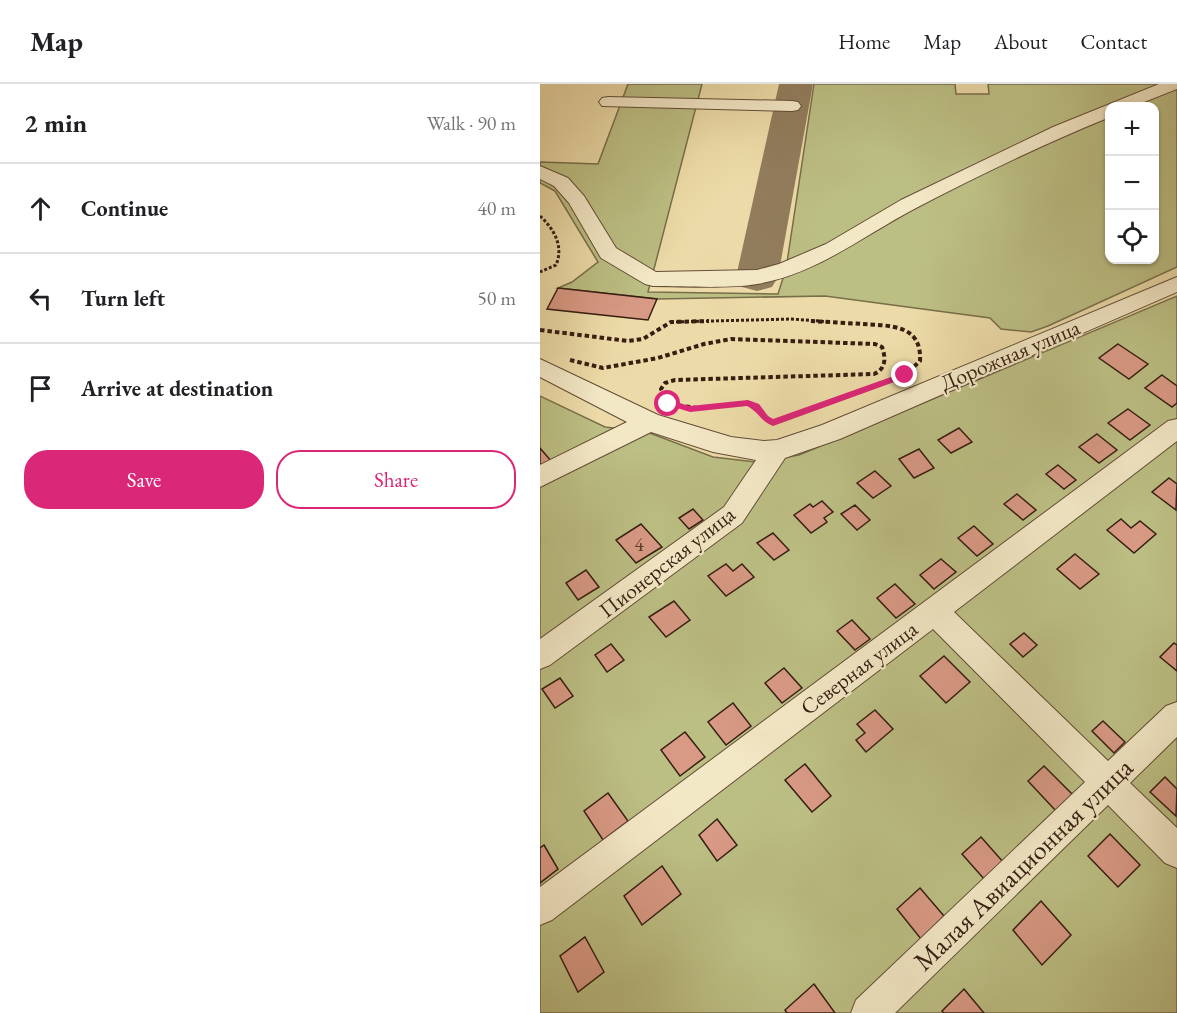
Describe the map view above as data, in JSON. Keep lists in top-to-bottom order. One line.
{"streets":{"street":["Дорожная улица","Пионерская улица","Северная улица","Малая Авиационная улица"]},"crossings":[["Дорожная улица","Пионерская улица"]],"house_numbers":["4"],"page":{"header":"Map","nav":["Home","Map","About","Contact"],"heading":["2 min","Walk · 90 m"],"map_buttons":["+","−"],"list":[["Continue","40 m"],["Turn left","50 m"],"Arrive at destination"],"buttons":["Save","Share"]}}
